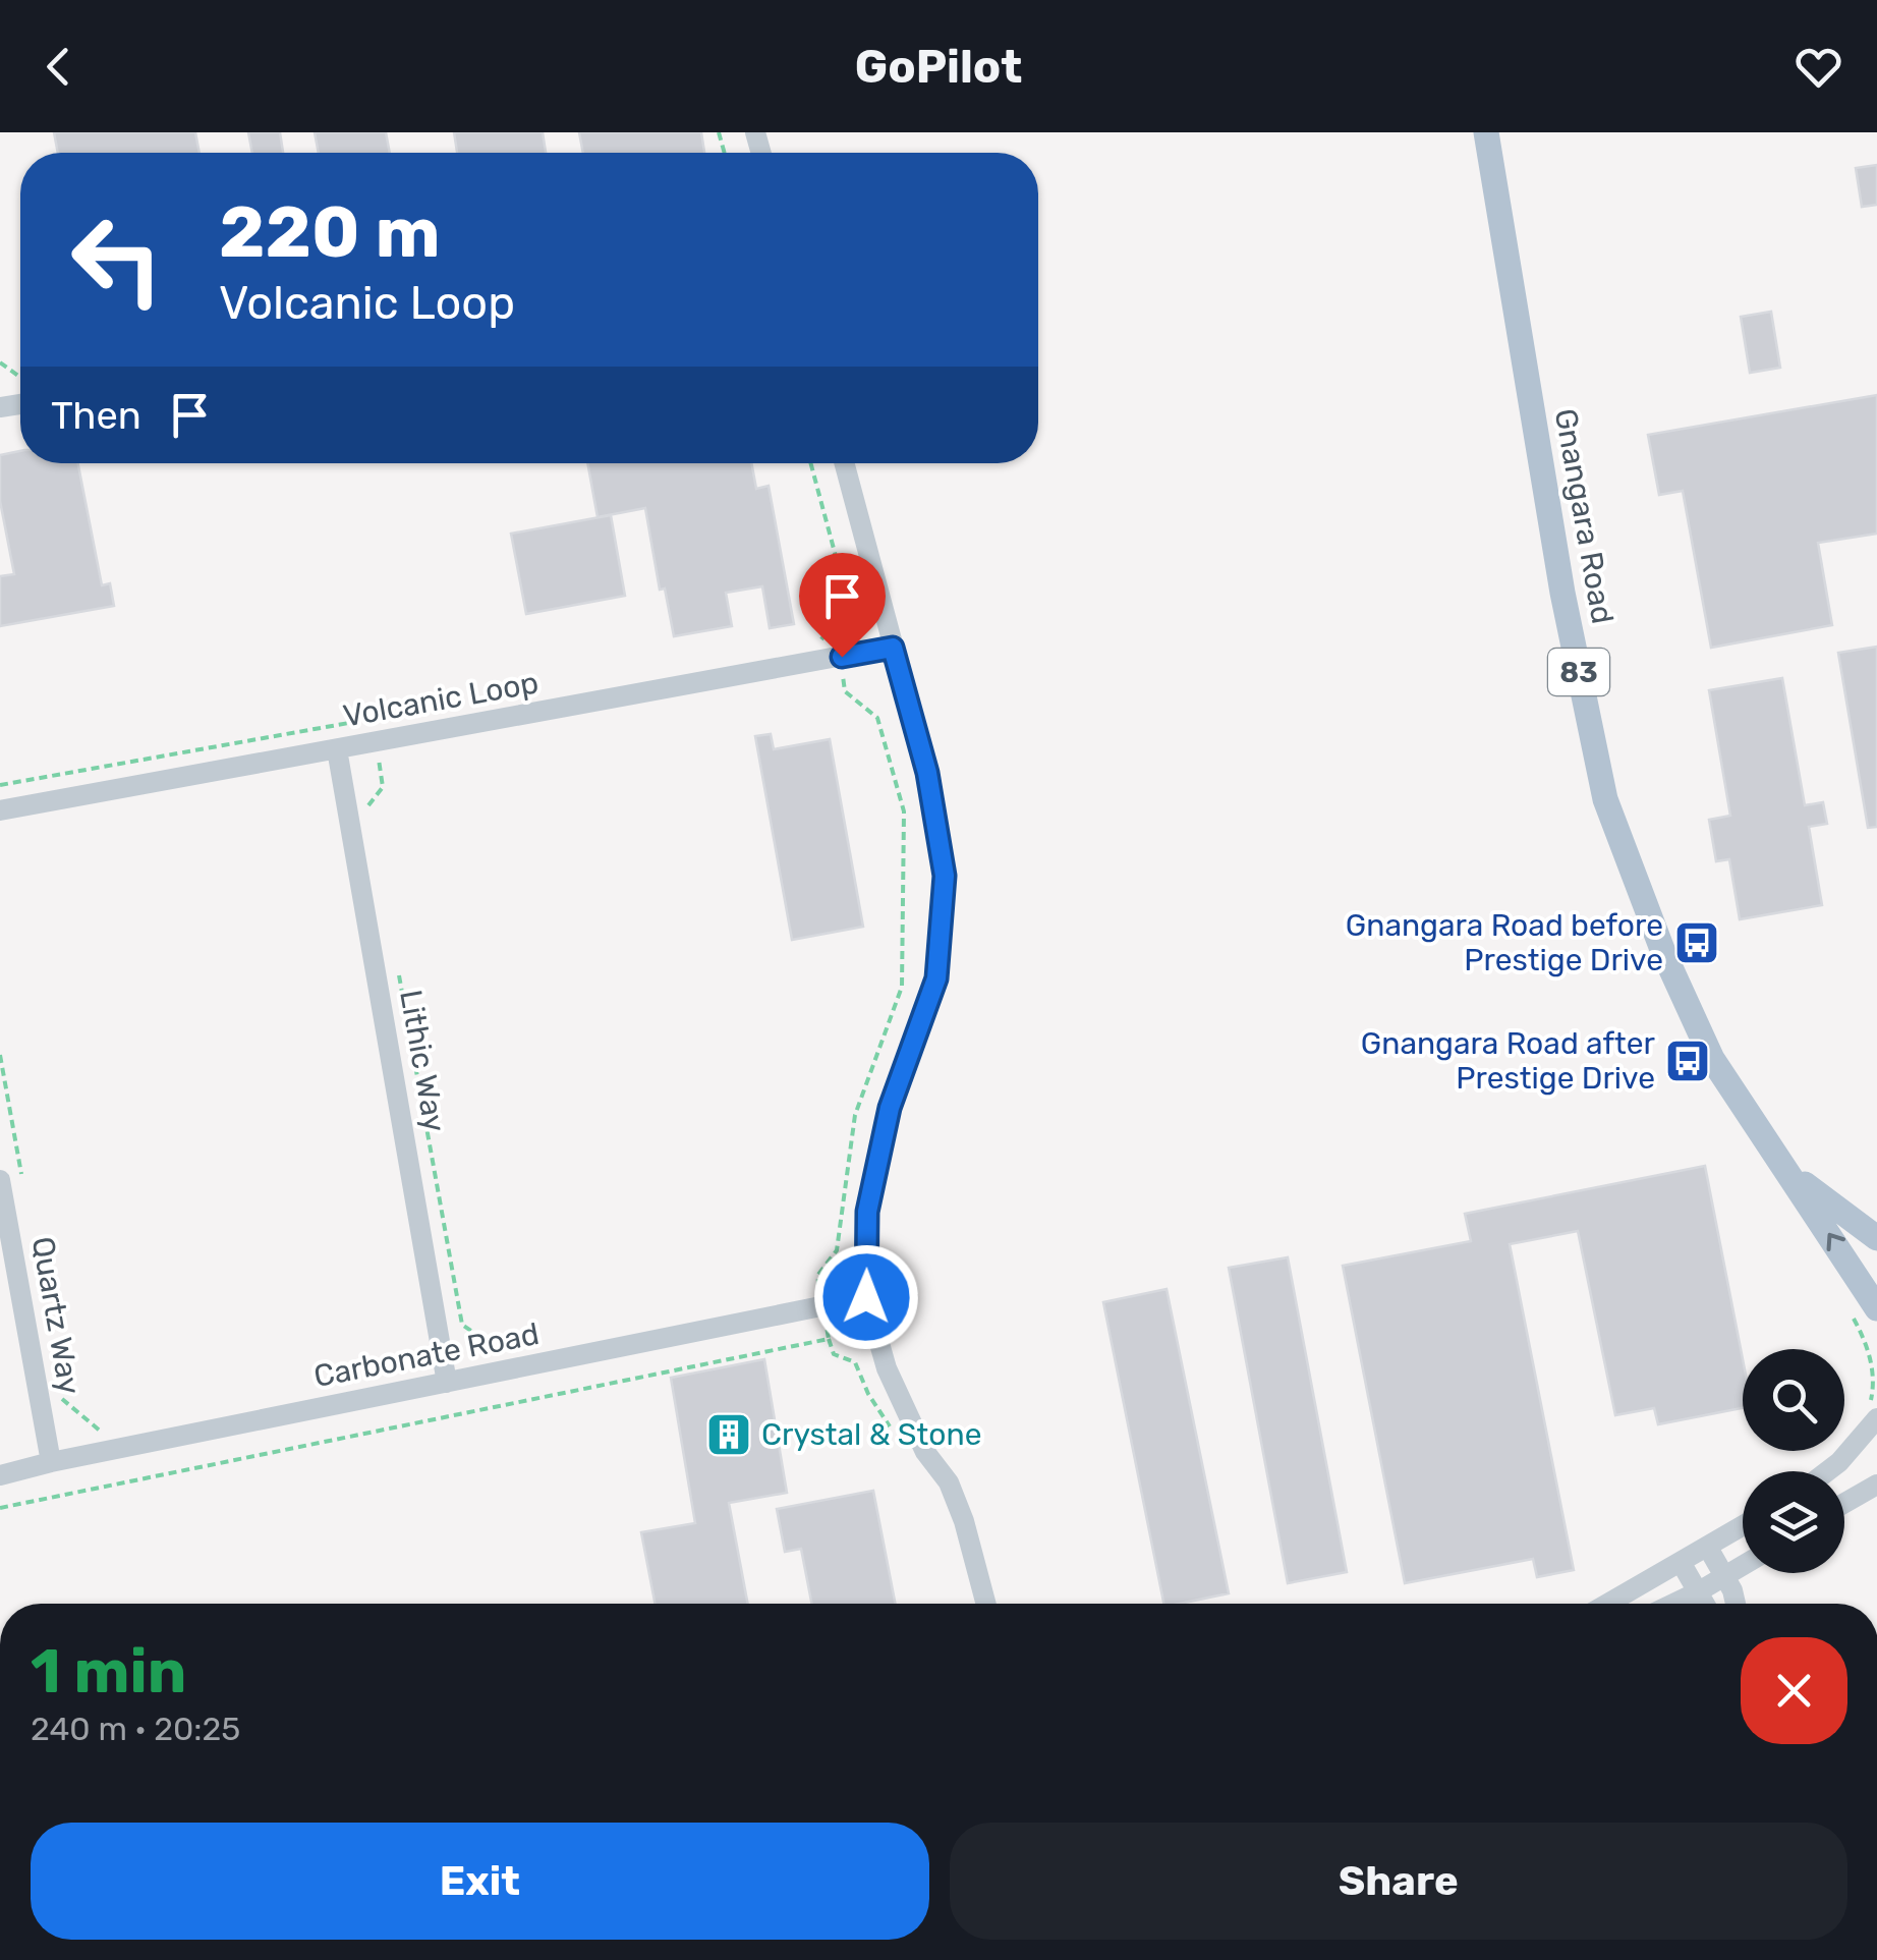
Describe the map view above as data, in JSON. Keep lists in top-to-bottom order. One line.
{"streets":{"main road":["Gnangara Road","83"],"street":["Volcanic Loop","Lithic Way","Quartz Way","Carbonate Road"]},"crossings":[["Volcanic Loop","Lithic Way"],["Lithic Way","Carbonate Road"],["Quartz Way","Carbonate Road"]],"places":{"bus stop":["Gnangara Road before Prestige Drive","Gnangara Road after Prestige Drive"],"building":["Crystal & Stone"]},"page":{"header":"GoPilot","turn":["220 m","Volcanic Loop"],"then":"Then","heading":["1 min","240 m · 20:25"],"buttons":["Exit","Share"]}}
